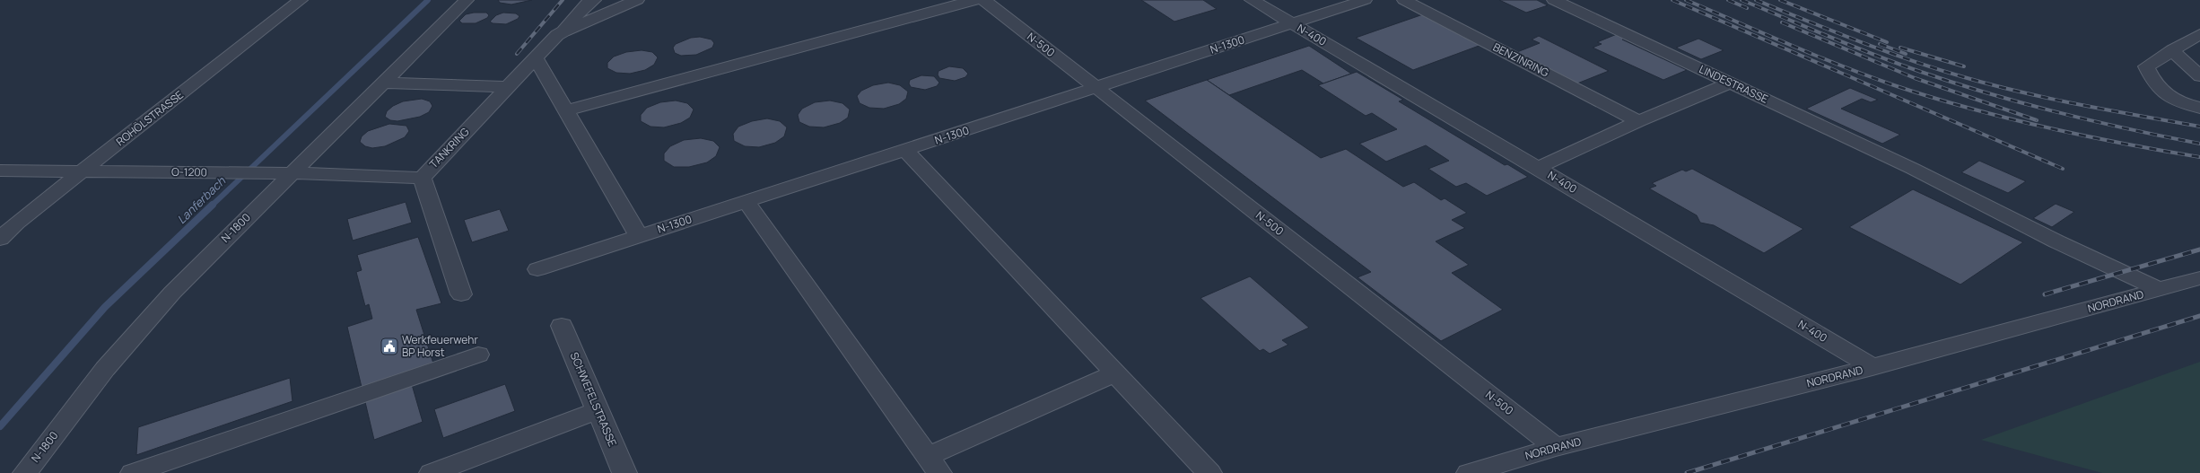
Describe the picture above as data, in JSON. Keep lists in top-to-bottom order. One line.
{"streets":{"lane":["N-400","N-500","N-1300","BENZINRING","LINDESTRASSE","ROHÖLSTRASSE","TANKRING","O-1200","N-1800","NORDRAND","SCHWEFELSTRASSE"]},"crossings":[["N-400","N-1300"],["N-400","NORDRAND"],["N-500","N-1300"],["N-500","NORDRAND"],["LINDESTRASSE","NORDRAND"],["ROHÖLSTRASSE","O-1200"],["TANKRING","O-1200"],["O-1200","N-1800"]],"water":["Lanferbach"],"places":{"public building":["Werkfeuerwehr BP Horst"]}}
